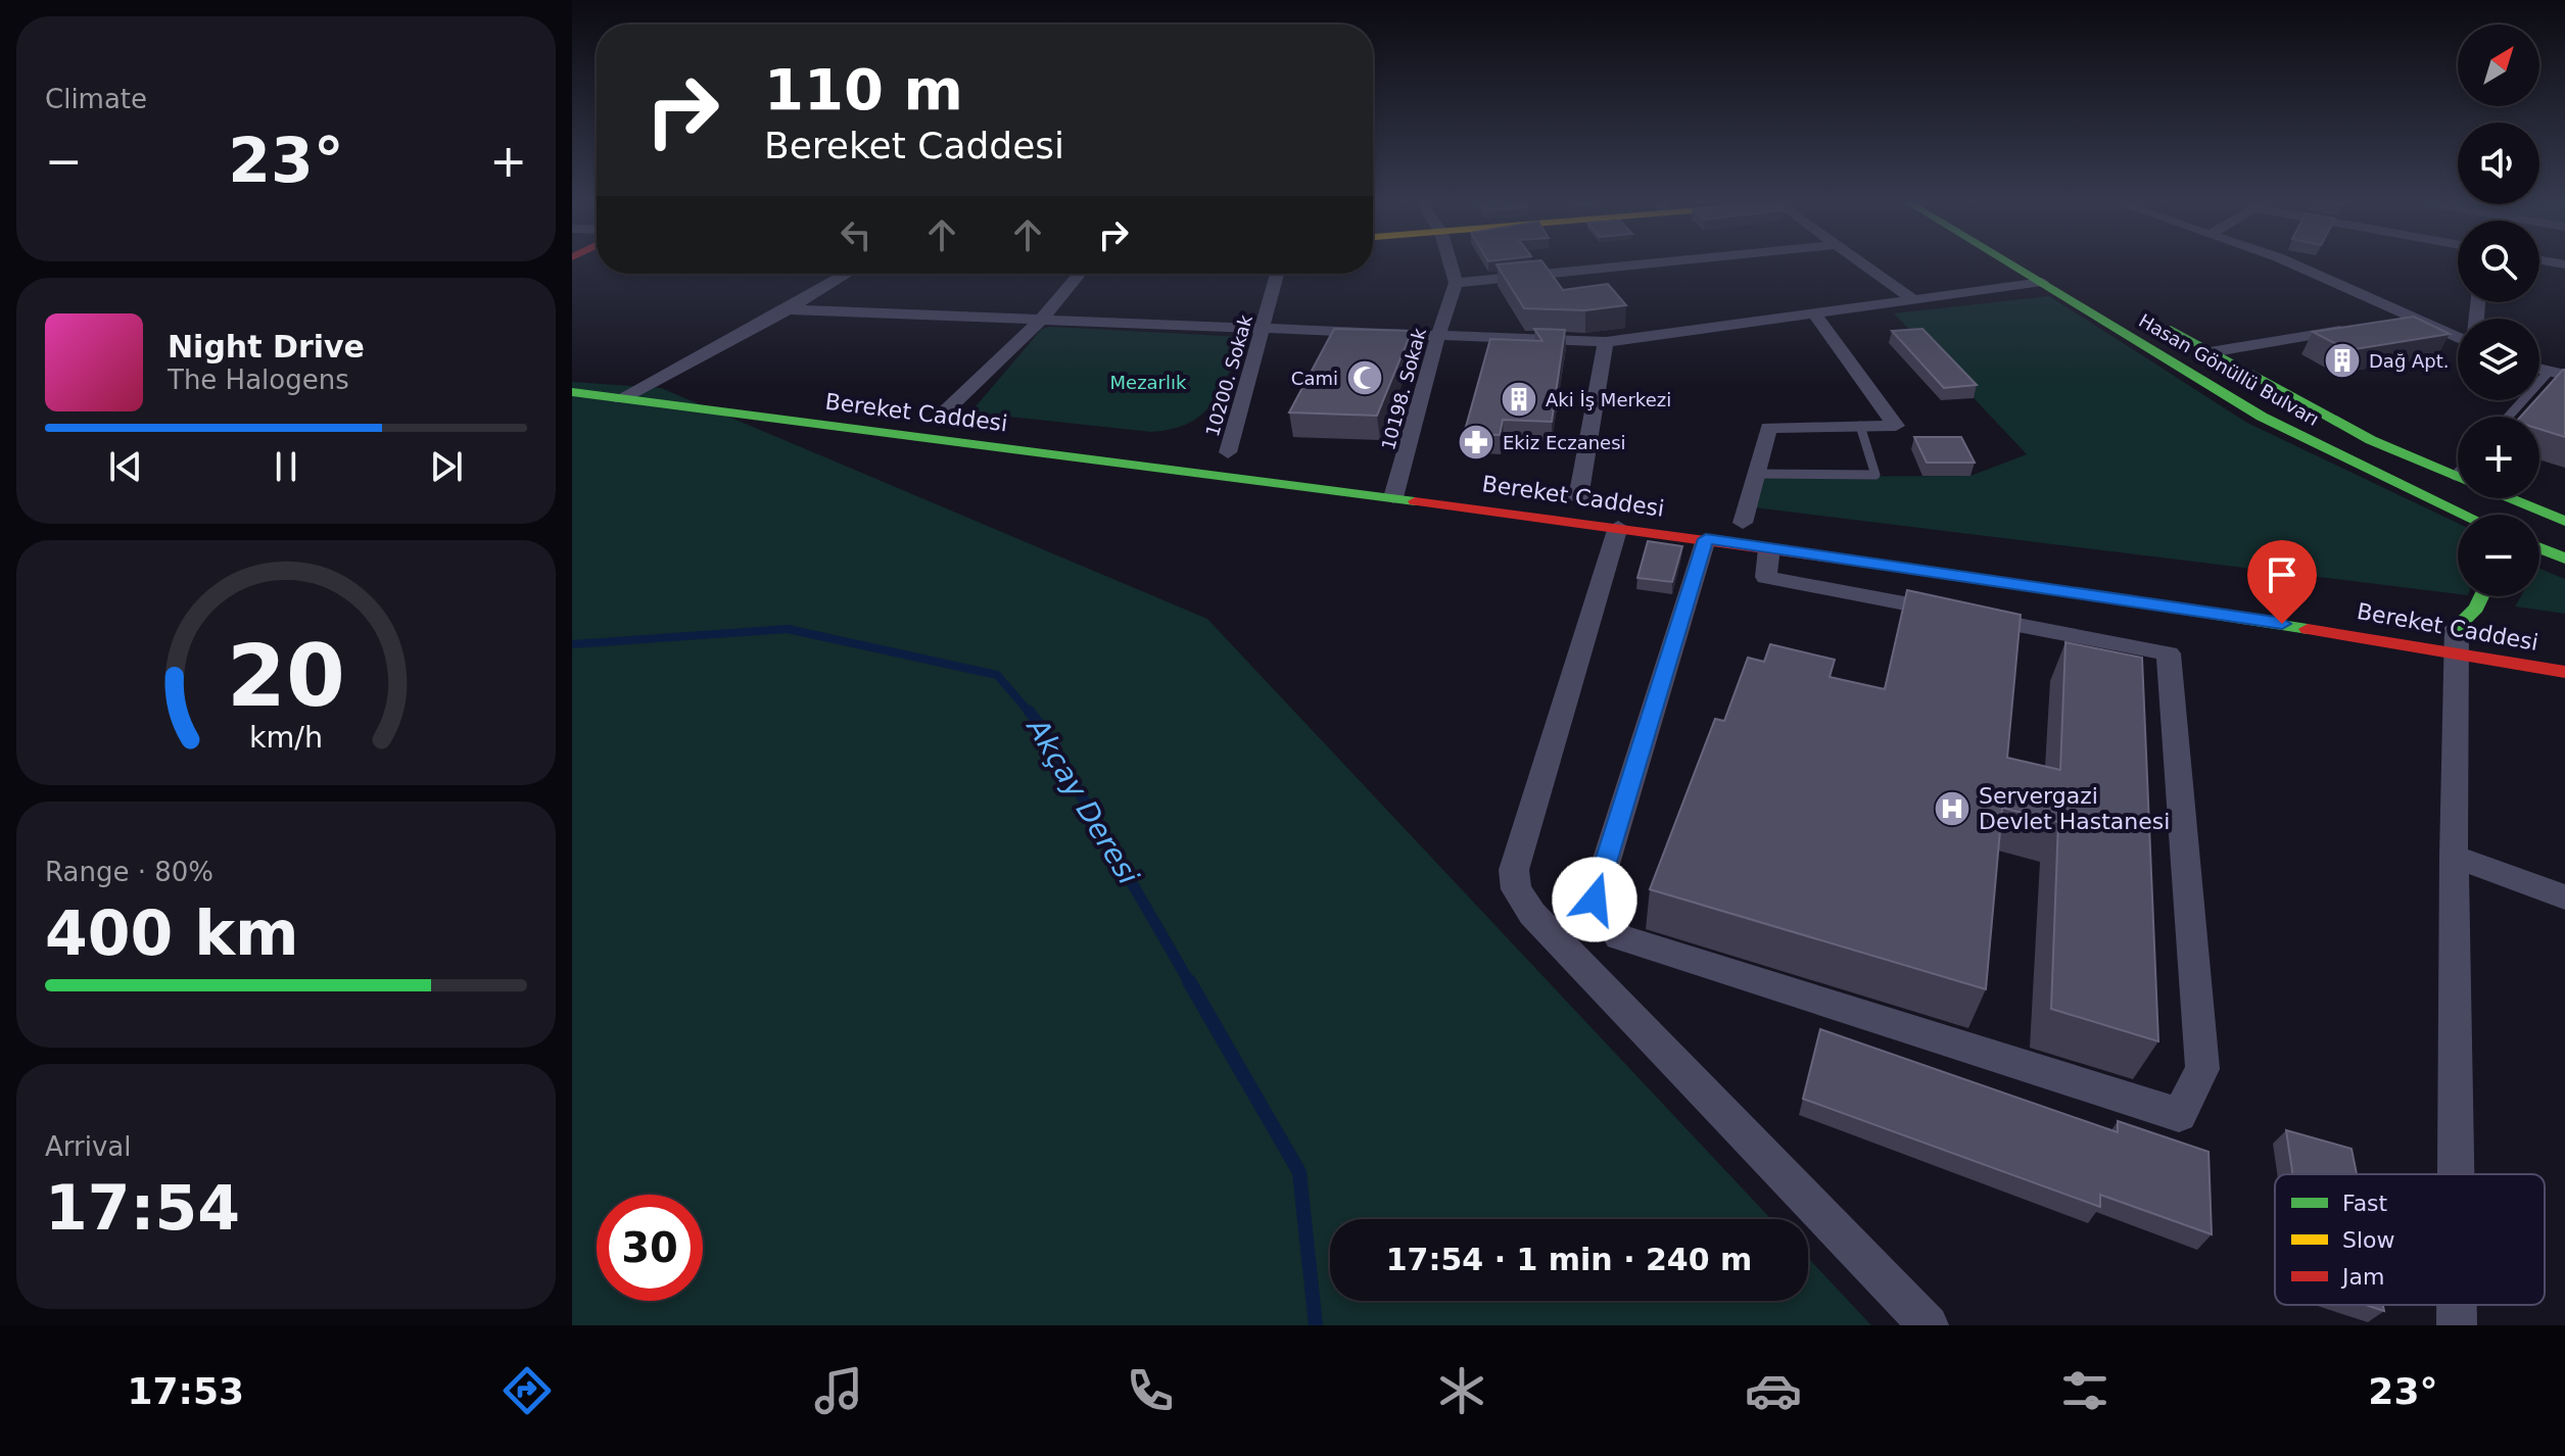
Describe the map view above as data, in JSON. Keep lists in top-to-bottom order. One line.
{"streets":{"street":["Hasan Gönüllü Bulvarı","10200. Sokak","10198. Sokak","Bereket Caddesi"]},"crossings":[["10198. Sokak","Bereket Caddesi"]],"water":["Akçay Deresi"],"parks":["Mezarlık"],"places":{"building":["Dağ Apt.","Aki İş Merkezi"],"mosque":["Cami"],"pharmacy":["Ekiz Eczanesi"],"hospital":["Servergazi Devlet Hastanesi"]},"legend":["Fast","Slow","Jam"],"north":"top right","page":{"tile":["Climate",["Range · 80%","400 km"],["Arrival","17:54"]],"map_buttons":["+","−"],"turn":["110 m","Bereket Caddesi"],"heat":["−","23°","+"],"song":["Night Drive","The Halogens"],"limit":"30","trip":"17:54 · 1 min · 240 m","tabs":["17:53","23°"],"gauge":["20","km/h"]}}
